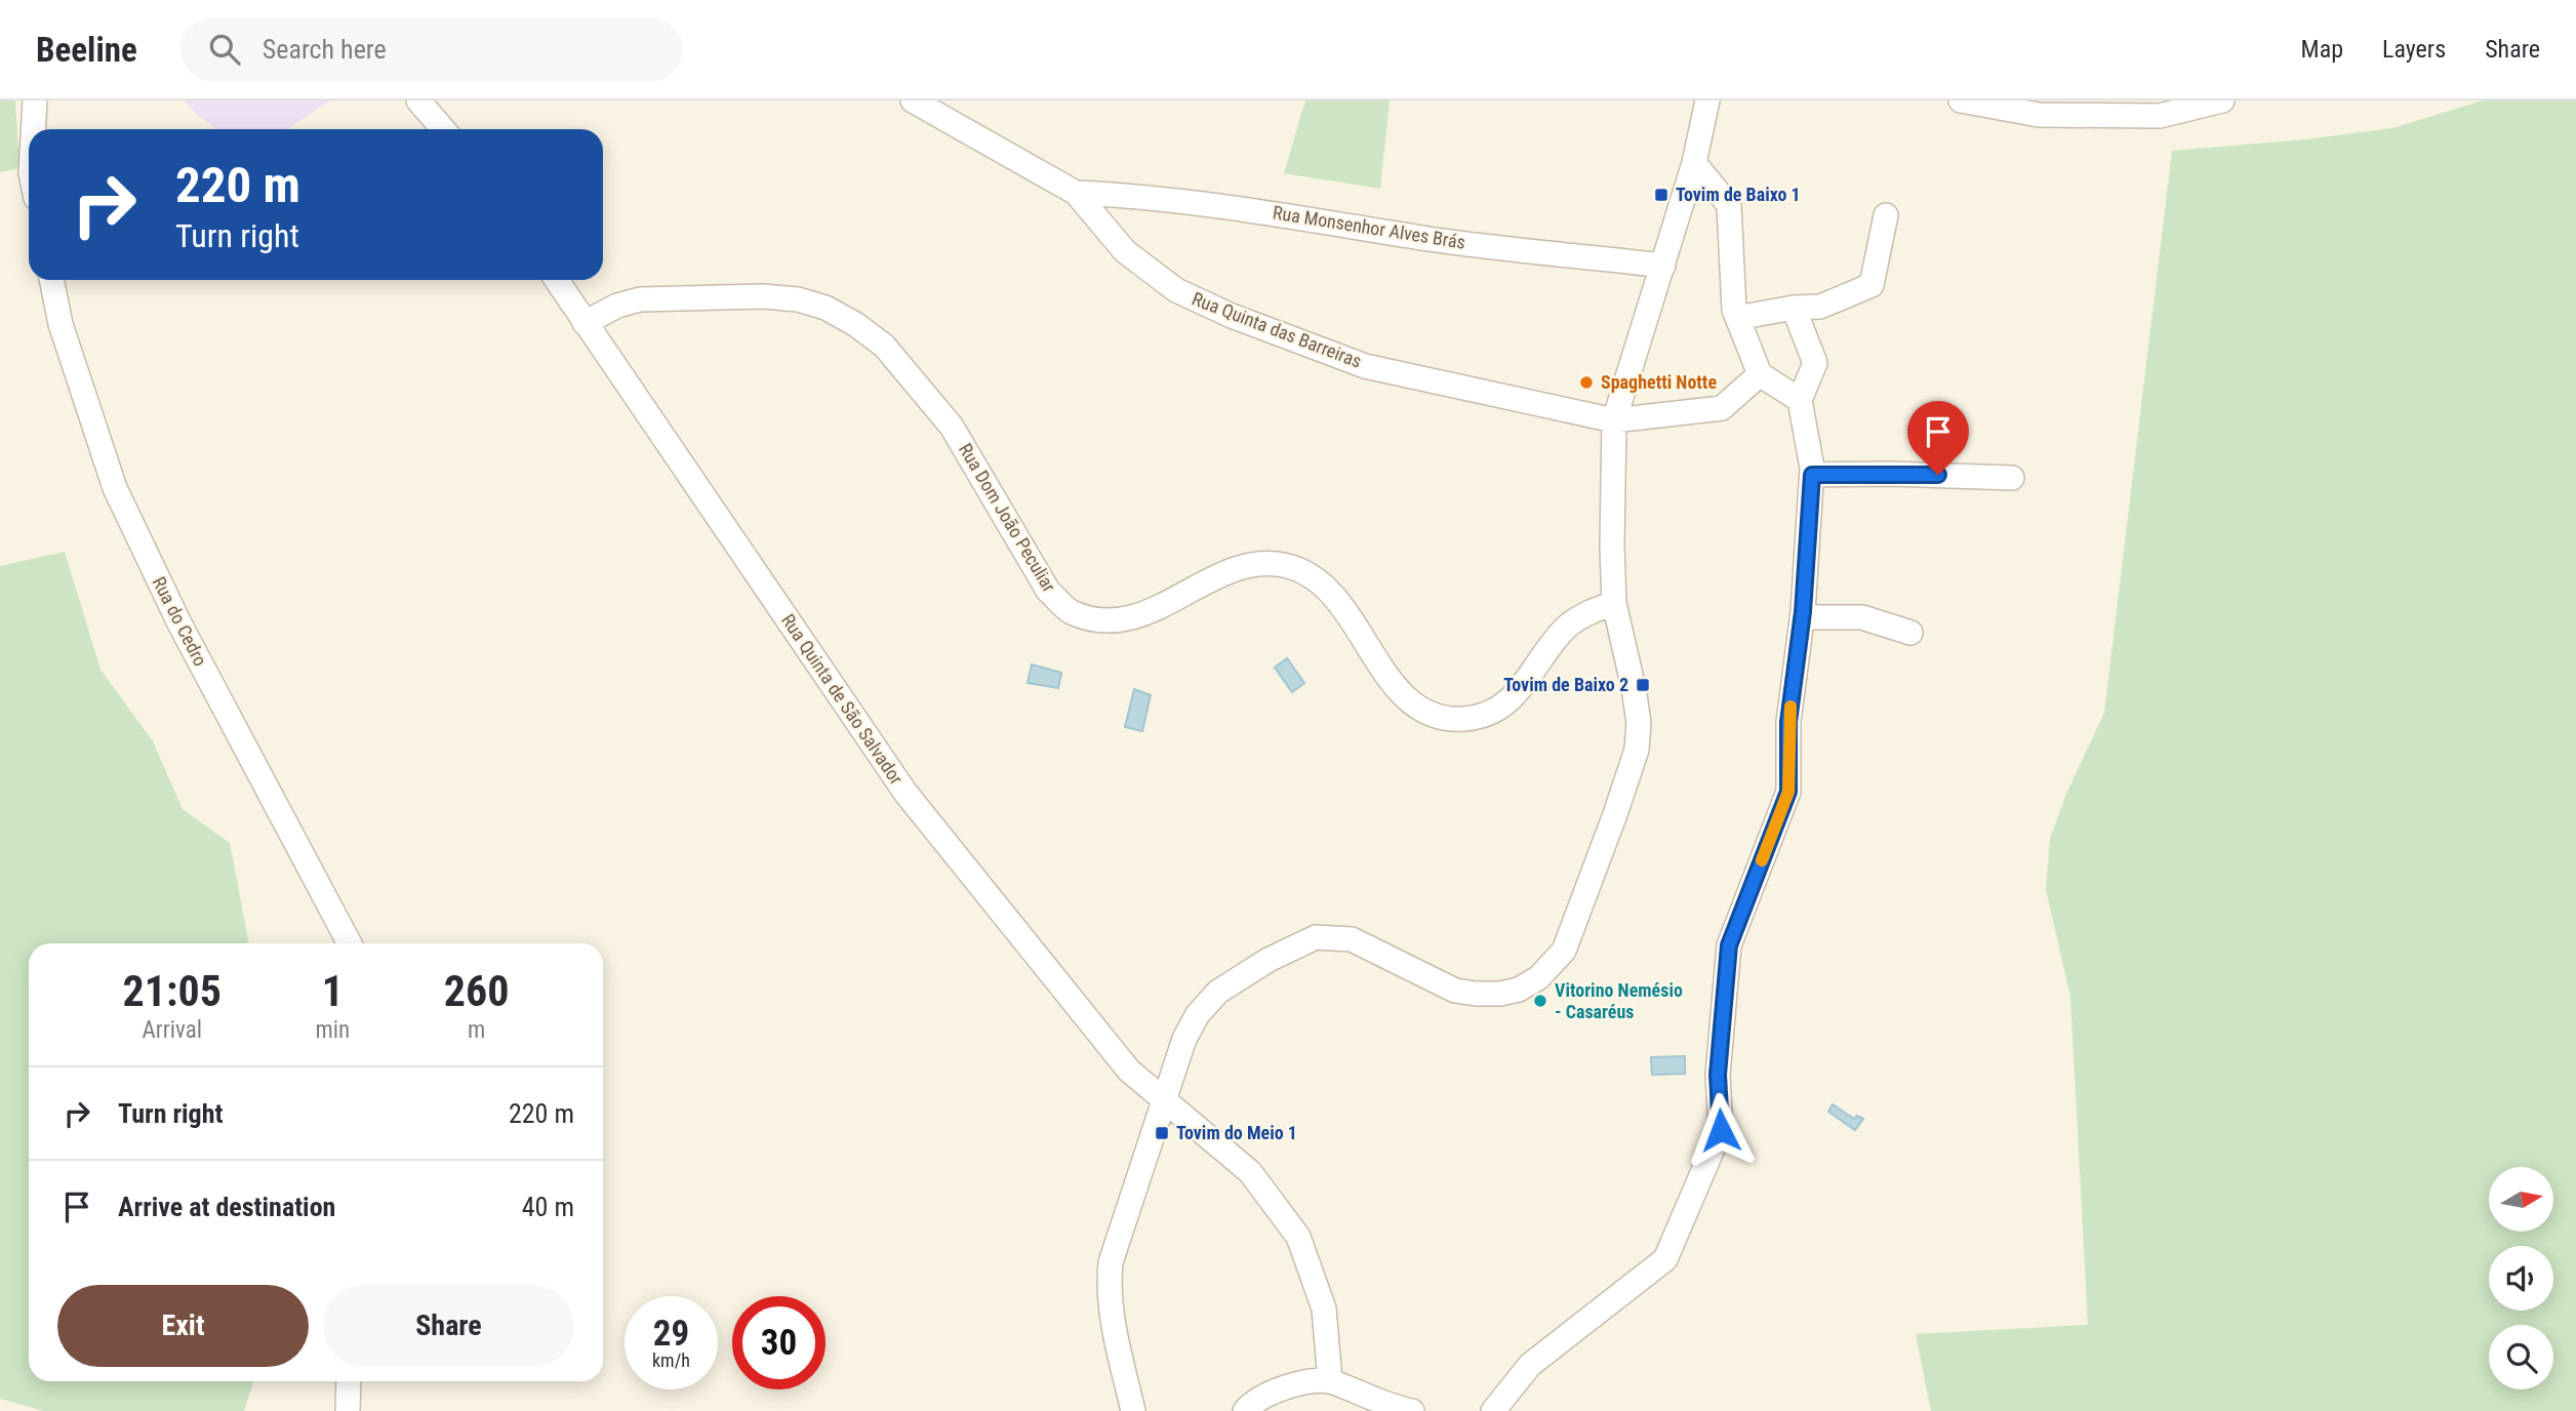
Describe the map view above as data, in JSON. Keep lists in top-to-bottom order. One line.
{"streets":{"street":["Rua Monsenhor Alves Brás","Rua Quinta das Barreiras","Rua Dom João Peculiar","Rua do Cedro","Rua Quinta de São Salvador"]},"crossings":[["Rua Monsenhor Alves Brás","Rua Quinta das Barreiras"],["Rua Dom João Peculiar","Rua Quinta de São Salvador"]],"places":{"transit":["Tovim de Baixo 1","Tovim de Baixo 2","Tovim do Meio 1"],"other":["Spaghetti Notte","Vitorino Nemésio - Casaréus"]},"north":"right","page":{"header":"Beeline","search":"Search here","nav":["Map","Layers","Share"],"turn":["220 m","Turn right"],"eta":["21:05","Arrival","1","min","260","m"],"list":[{"name":"Turn right","value":"220 m"},{"name":"Arrive at destination","value":"40 m"}],"buttons":["Exit","Share"],"speed":"29 km/h","limit":"30"}}
